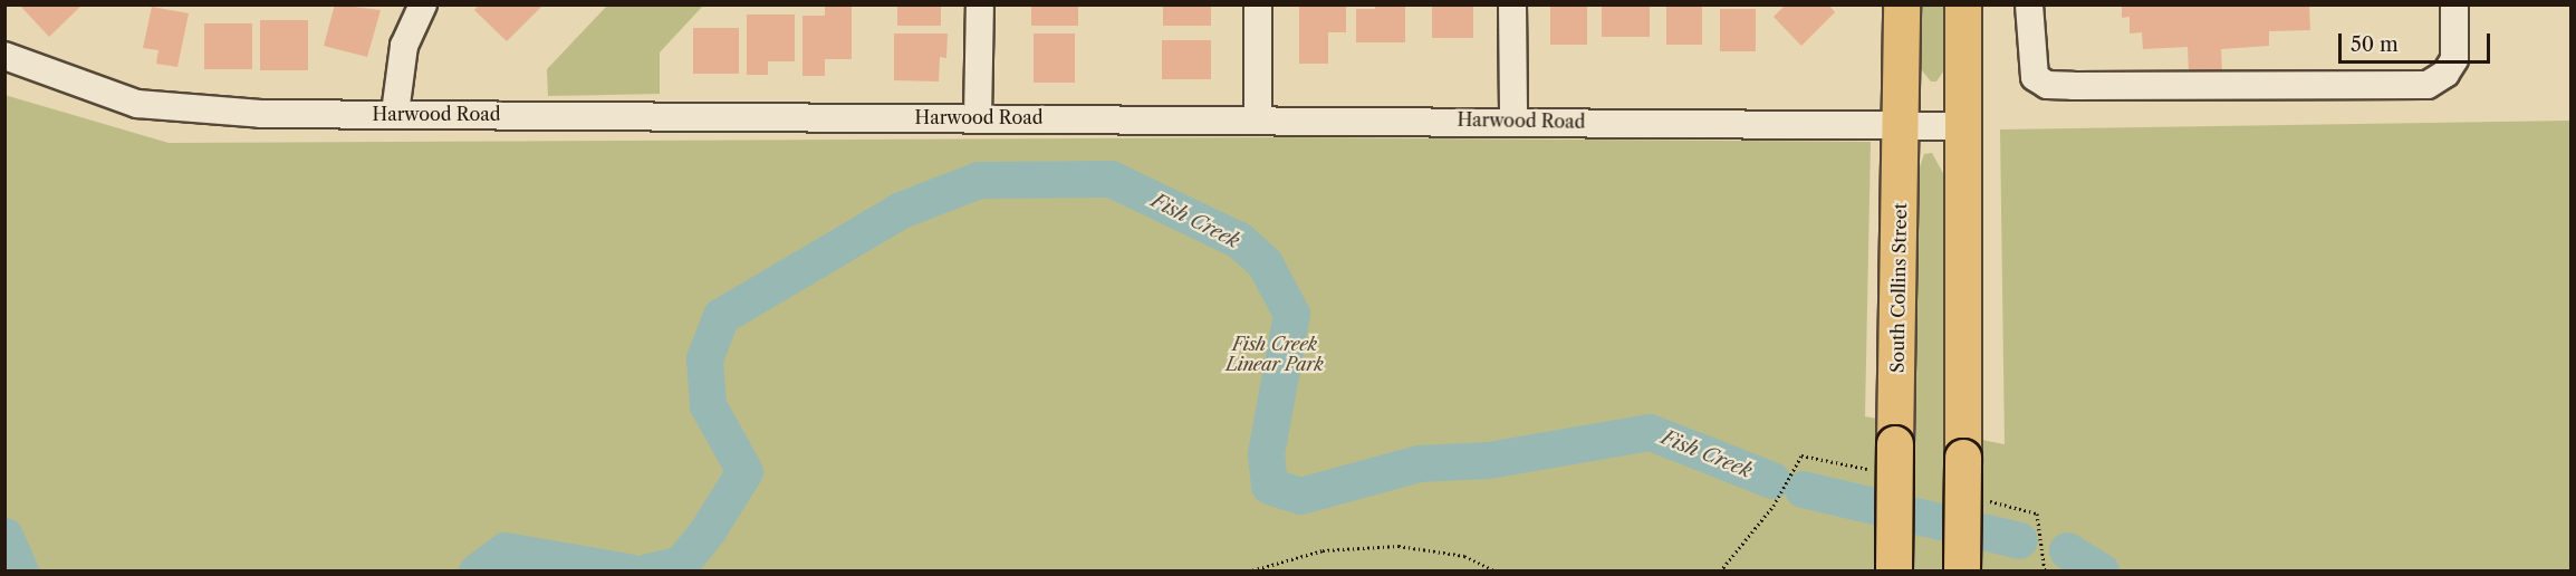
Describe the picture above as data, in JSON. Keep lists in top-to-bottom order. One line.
{"streets":{"main road":["South Collins Street"],"street":["Harwood Road"]},"crossings":[["Harwood Road","South Collins Street"]],"water":["Fish Creek"],"parks":["Fish Creek Linear Park"],"scale_bar":"50 m"}
